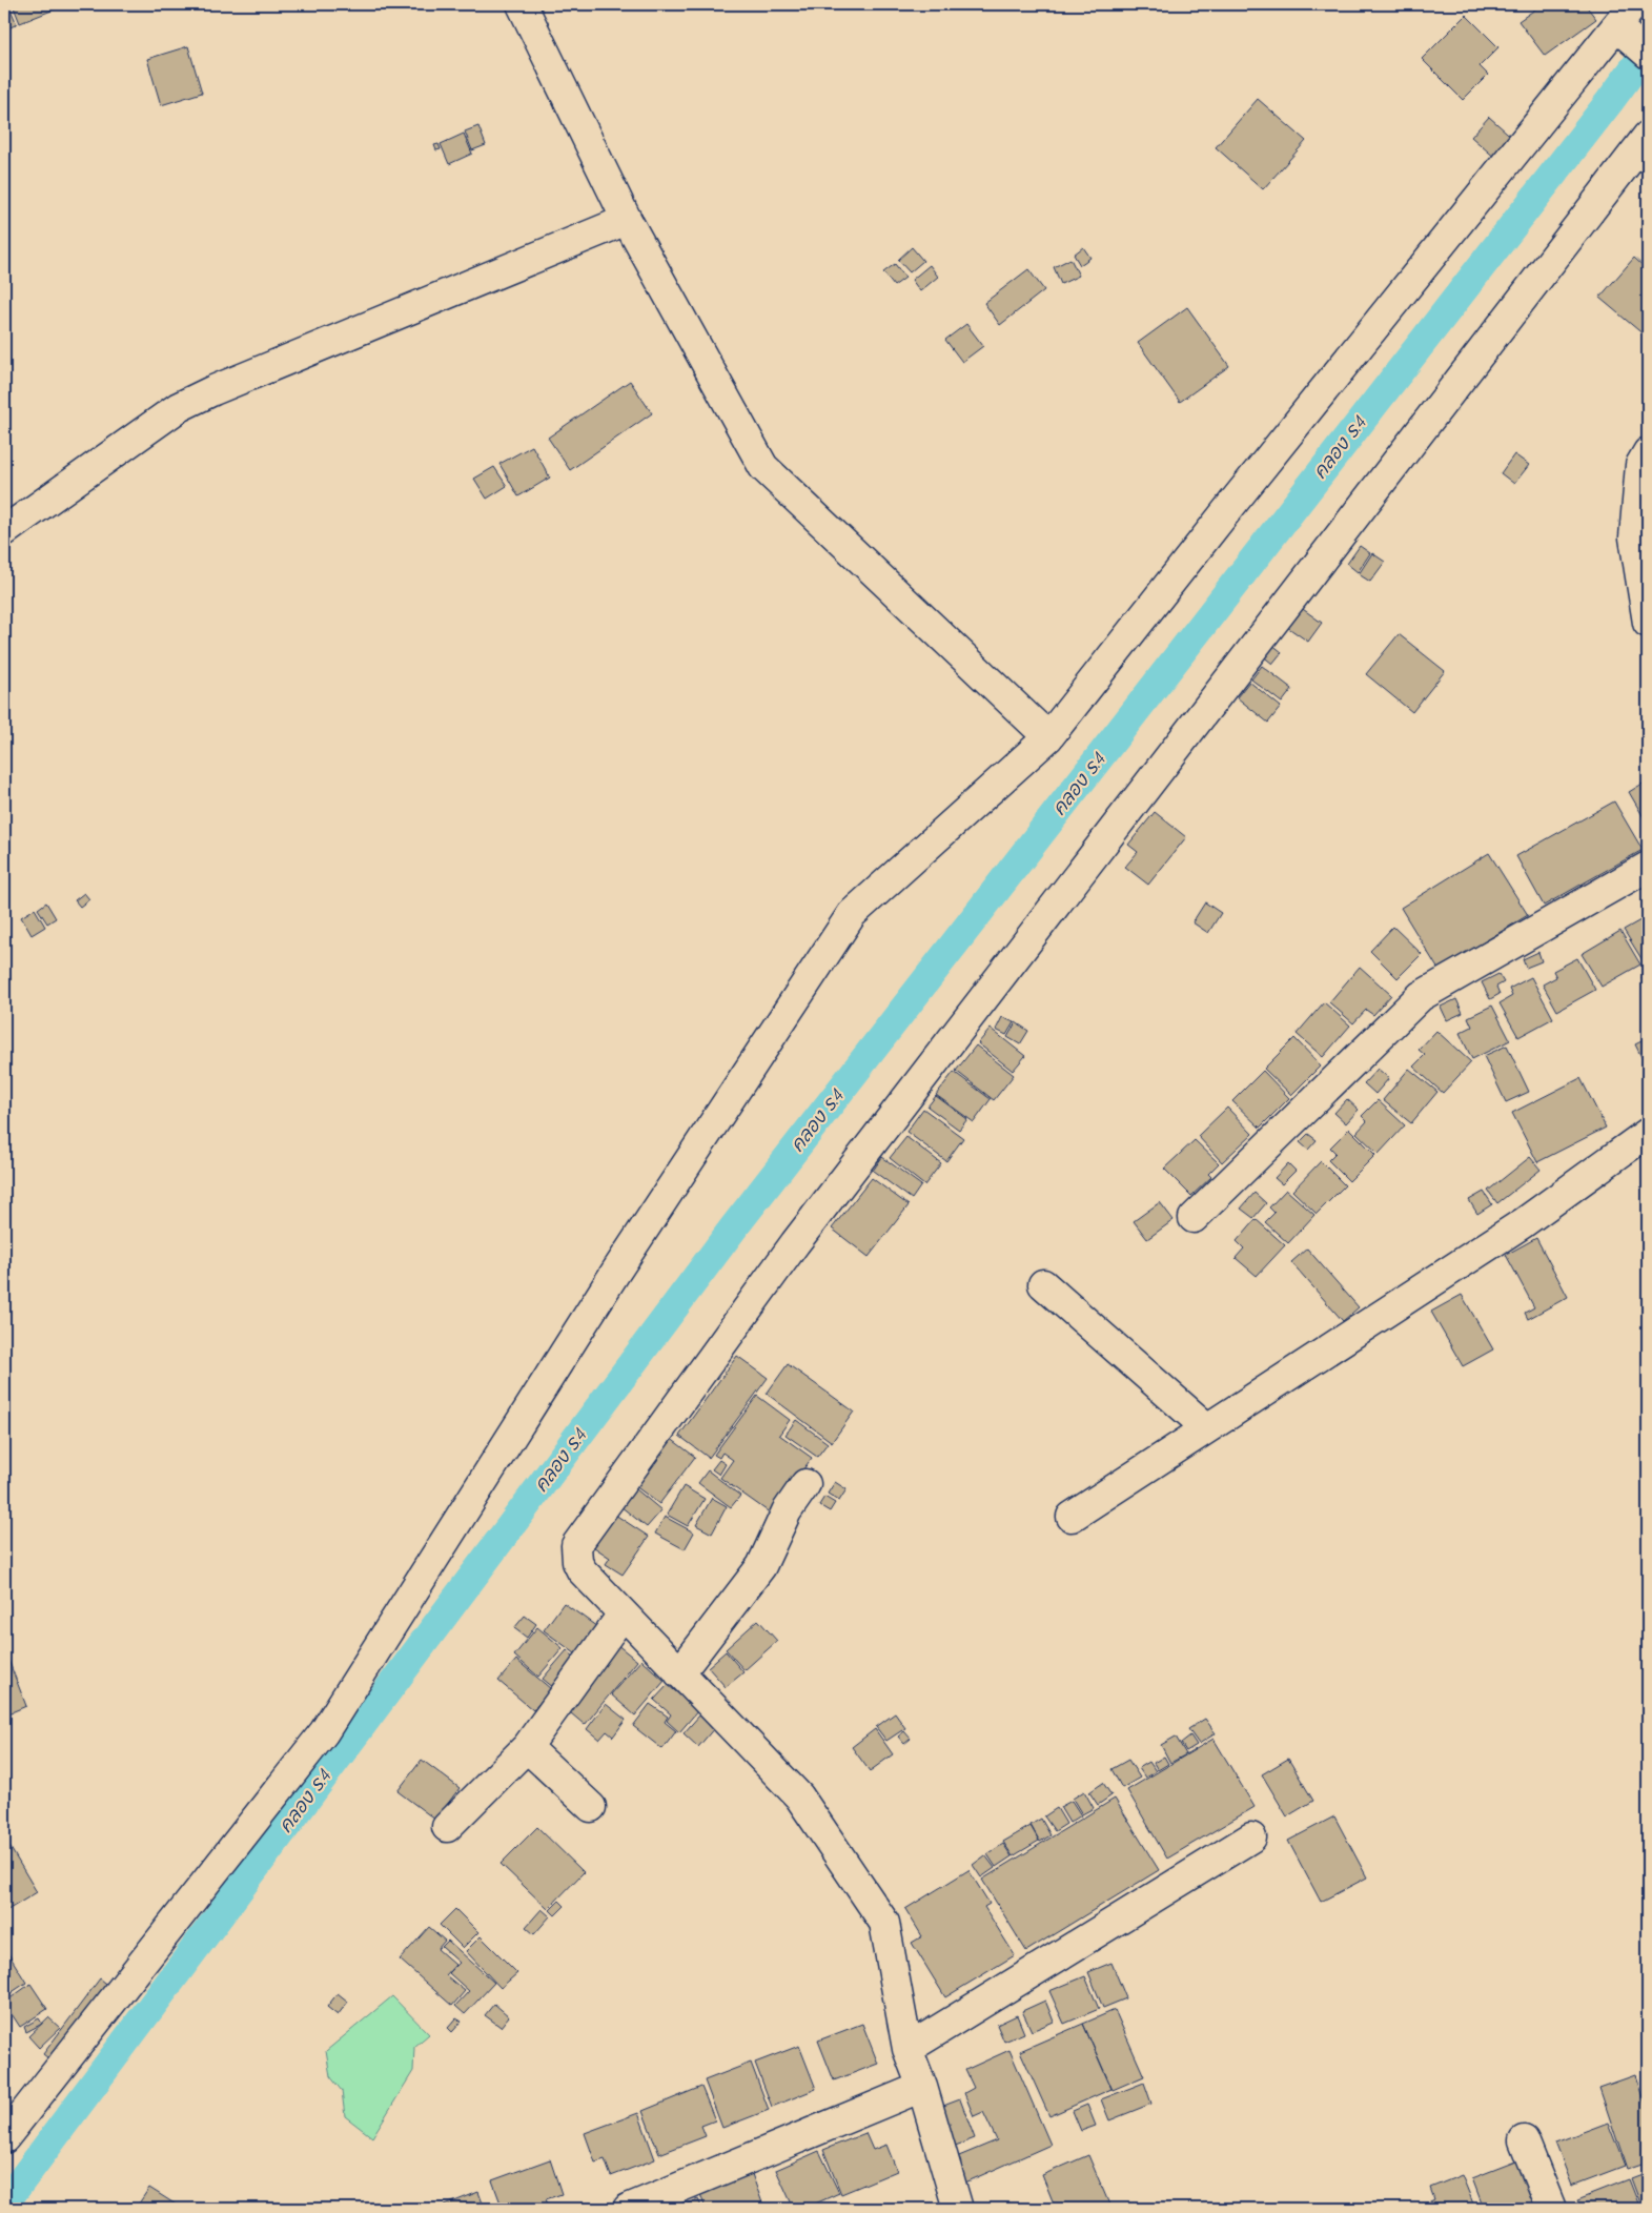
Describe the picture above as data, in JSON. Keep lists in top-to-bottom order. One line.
{"water":["คลอง ร.4"]}
